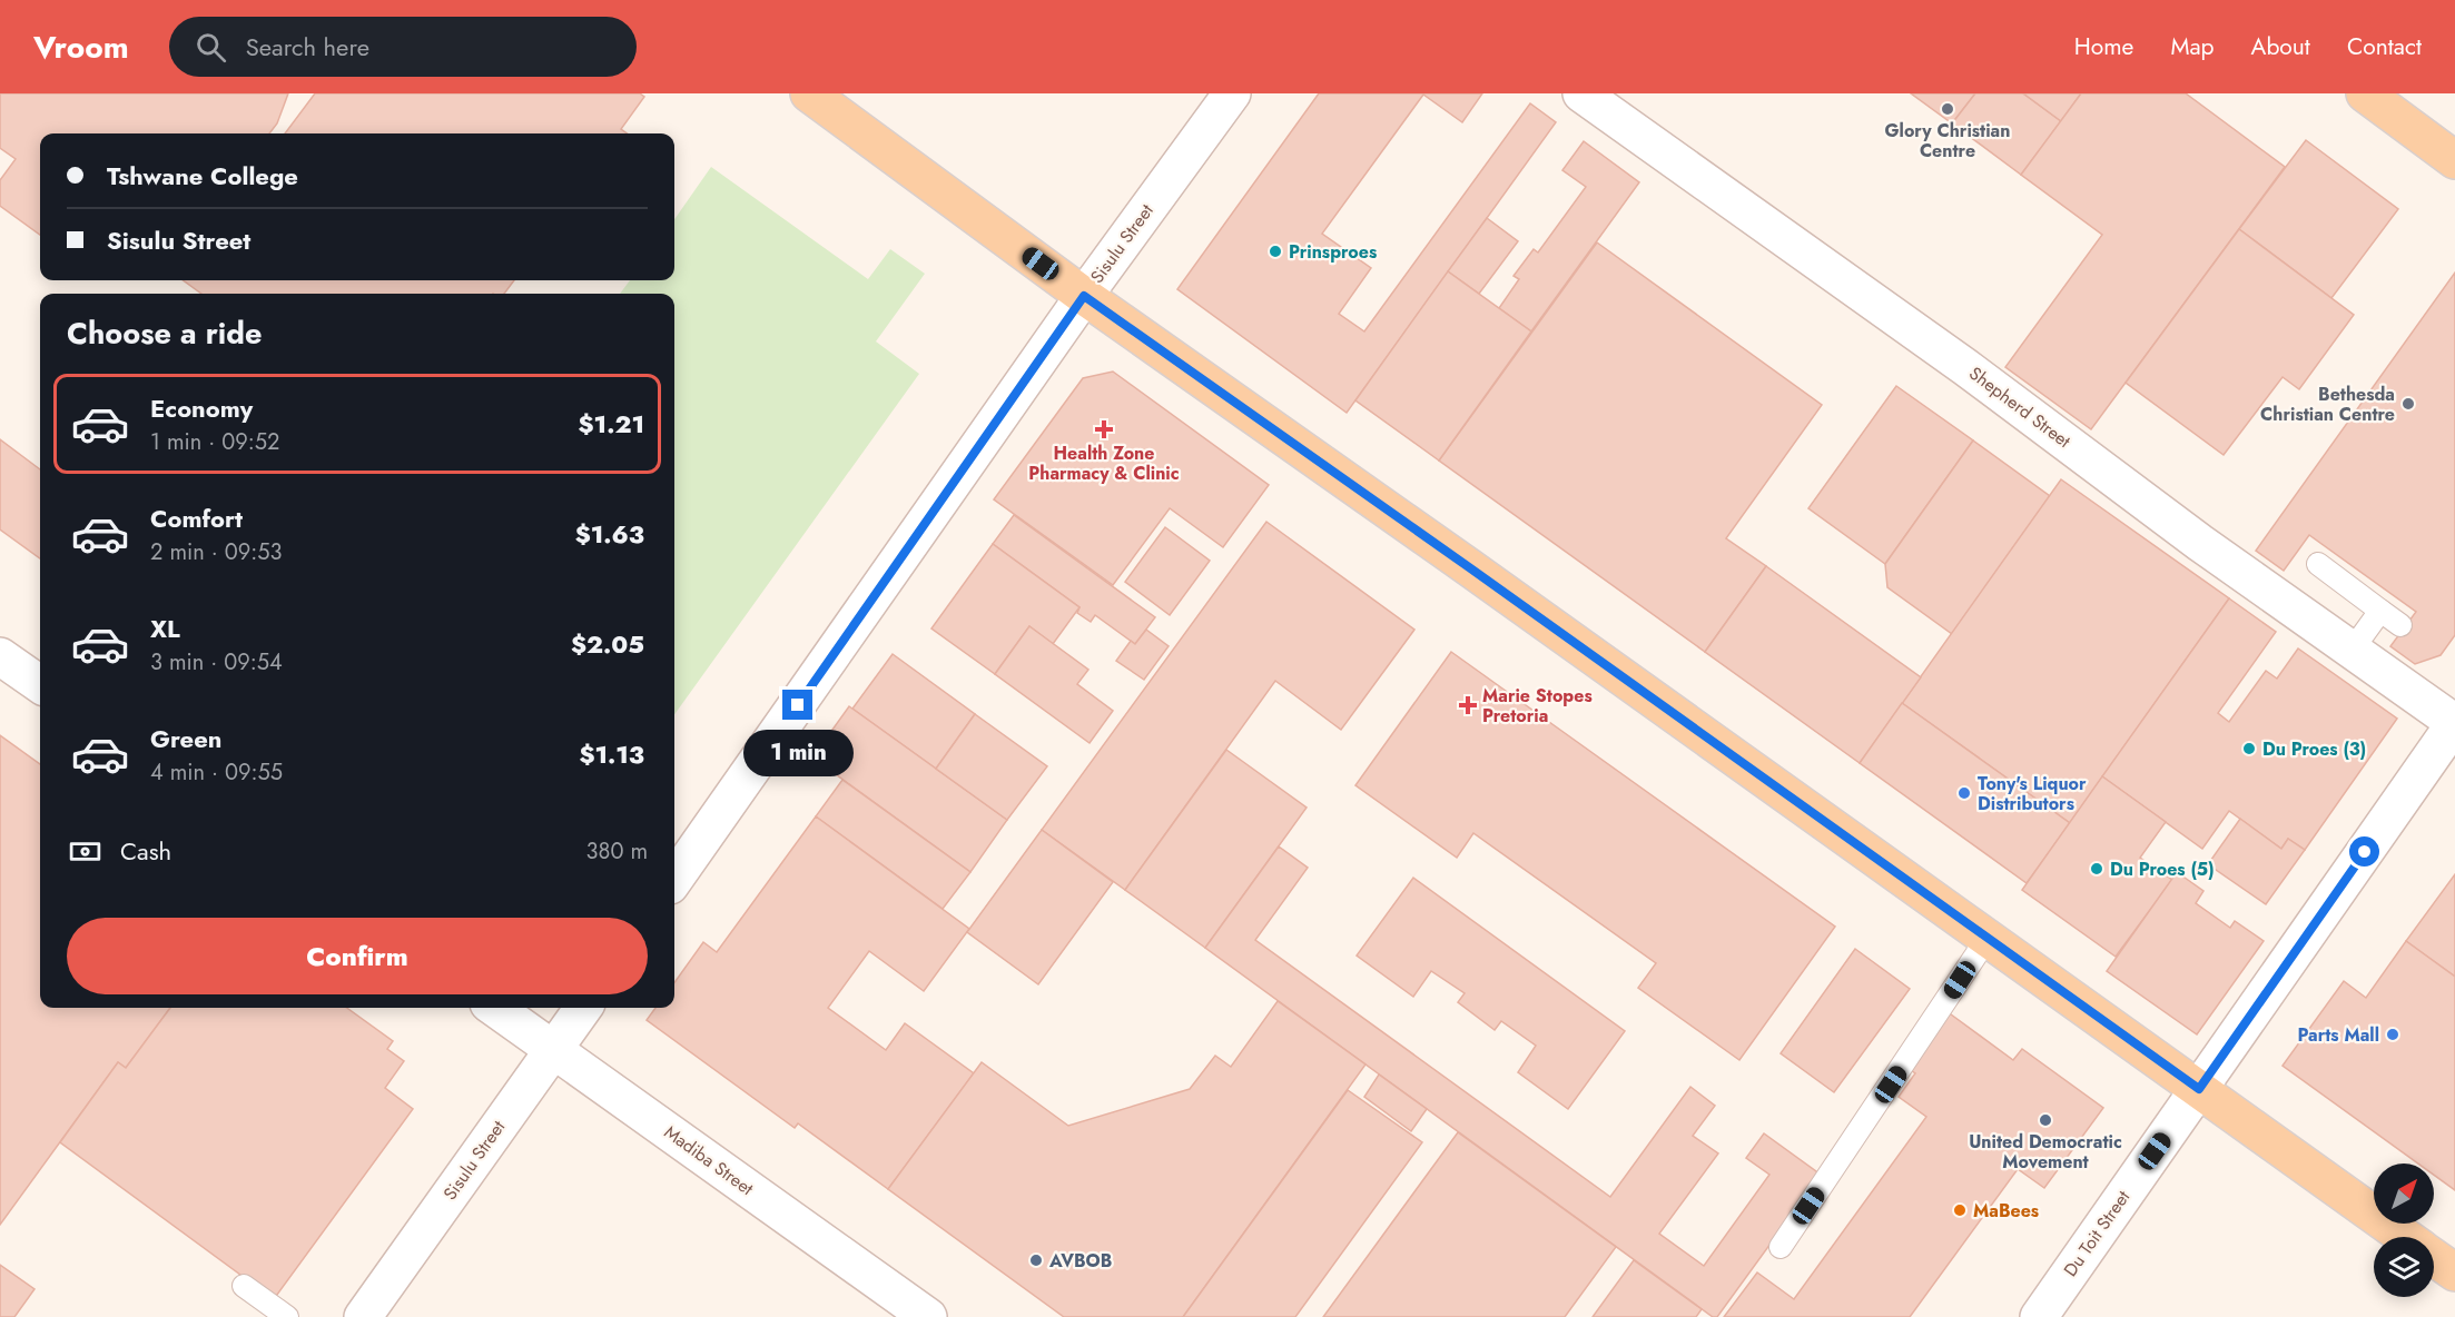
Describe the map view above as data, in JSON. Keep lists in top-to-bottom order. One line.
{"streets":{"street":["Sisulu Street","Shepherd Street","Madiba Street","Du Toit Street"]},"crossings":[["Sisulu Street","Madiba Street"],["Shepherd Street","Du Toit Street"]],"places":{"other":["Glory Christian Centre","Prinsproes","Bethesda Christian Centre","Du Proes (3)","Tony's Liquor Distributors","Du Proes (5)","Parts Mall","United Democratic Movement","MaBees","AVBOB"],"health":["Health Zone Pharmacy & Clinic","Marie Stopes Pretoria"]},"north":"top right","page":{"header":"Vroom","search":"Search here","nav":["Home","Map","About","Contact"],"banner":["Tshwane College","Sisulu Street"],"heading":"Choose a ride","list":[{"name":"Economy","note":"1 min · 09:52","value":"$1.21"},{"name":"Comfort","note":"2 min · 09:53","value":"$1.63"},{"name":"XL","note":"3 min · 09:54","value":"$2.05"},{"name":"Green","note":"4 min · 09:55","value":"$1.13"}],"bubble":"1 min","pay":["Cash","380 m"],"buttons":"Confirm"}}
